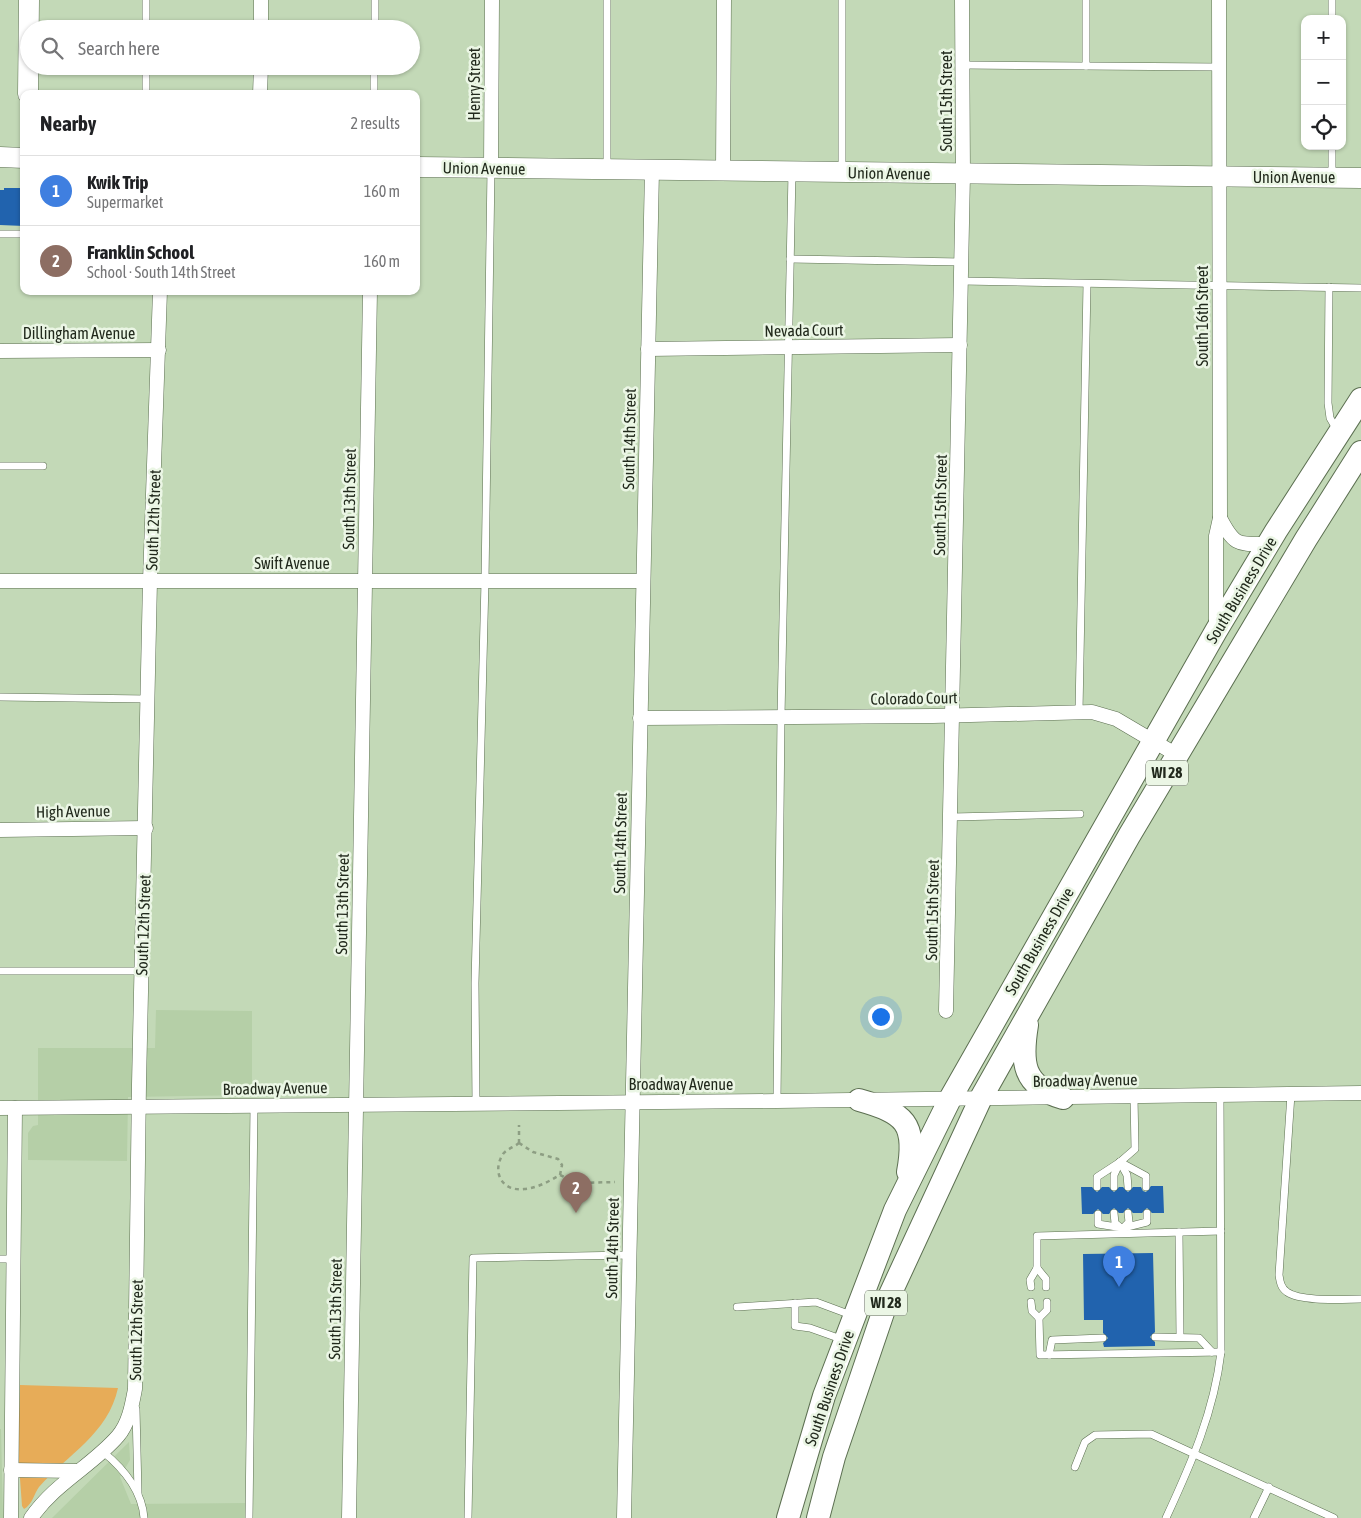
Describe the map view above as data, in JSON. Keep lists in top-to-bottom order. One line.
{"streets":{"main road":["South Business Drive","WI 28"],"street":["Henry Street","South 15th Street","Union Avenue","South 16th Street","Nevada Court","Dillingham Avenue","South 14th Street","South 13th Street","South 12th Street","Swift Avenue","Colorado Court","High Avenue","Broadway Avenue"]},"crossings":[["Henry Street","Union Avenue"],["South 15th Street","Union Avenue"],["South 15th Street","Nevada Court"],["South 15th Street","Colorado Court"],["Union Avenue","South 16th Street"],["Union Avenue","South 14th Street"],["South 16th Street","South Business Drive"],["Nevada Court","South 14th Street"],["Dillingham Avenue","South 12th Street"],["South 14th Street","Swift Avenue"],["South 14th Street","Colorado Court"],["South 14th Street","Broadway Avenue"],["South 13th Street","Swift Avenue"],["South 13th Street","Broadway Avenue"],["South 12th Street","Swift Avenue"],["South 12th Street","High Avenue"],["South 12th Street","Broadway Avenue"],["South Business Drive","Colorado Court"],["South Business Drive","Broadway Avenue"]],"page":{"map_buttons":["+","−"],"search":"Search here","heading":["Nearby","2 results"],"list":[{"mark":"1","name":"Kwik Trip","note":"Supermarket","value":"160 m"},{"mark":"2","name":"Franklin School","note":"School · South 14th Street","value":"160 m"}],"pins":["2","1"]}}
